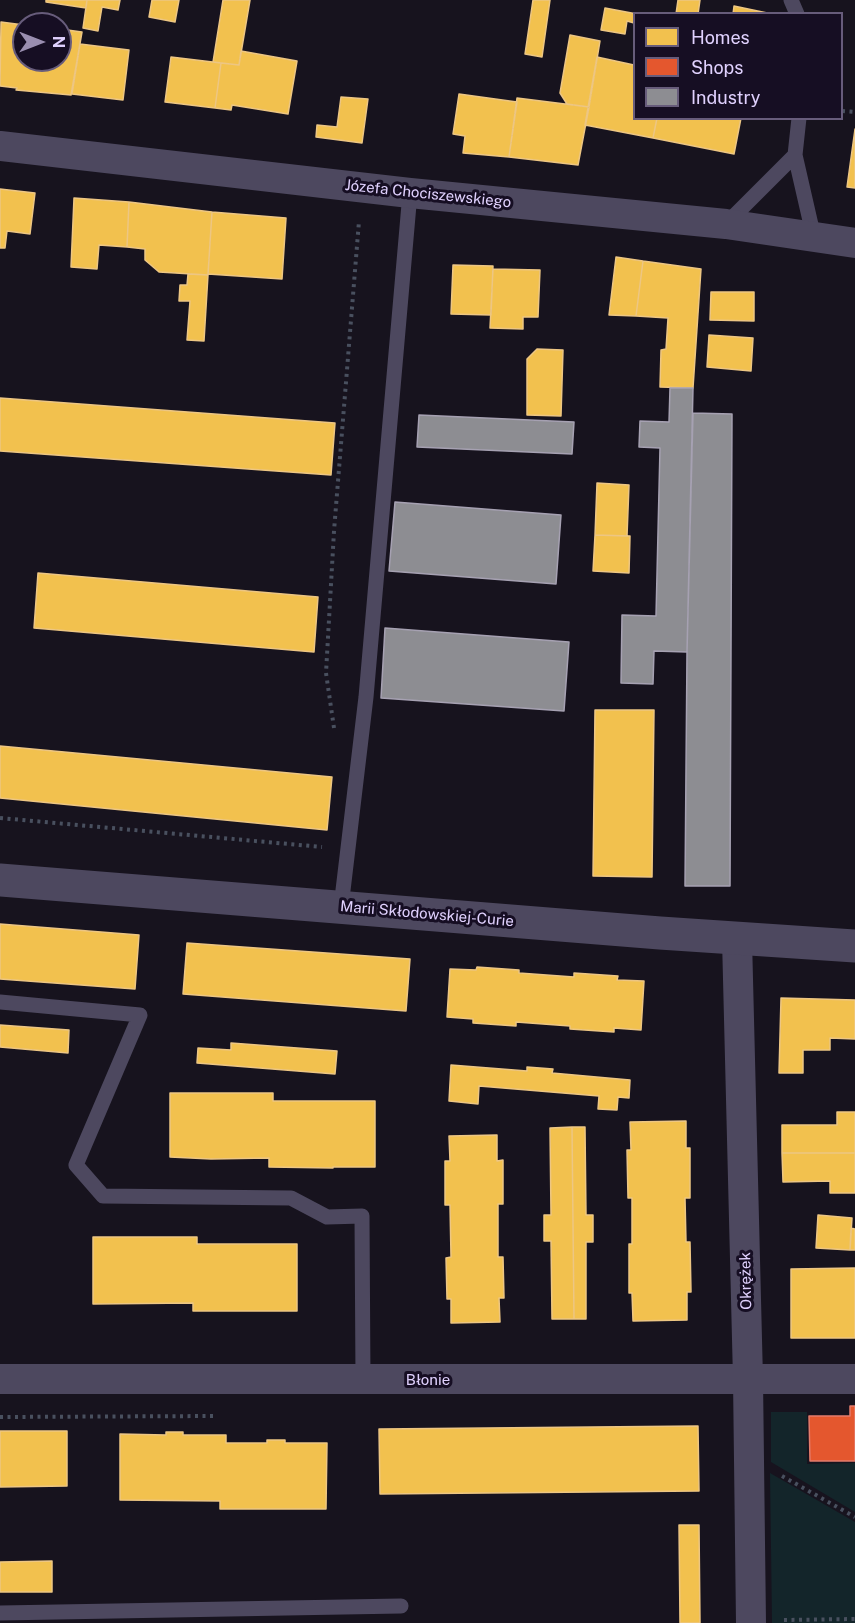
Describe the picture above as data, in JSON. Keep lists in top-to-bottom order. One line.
{"streets":{"street":["Józefa Chociszewskiego","Marii Skłodowskiej-Curie","Okrężek","Błonie"]},"crossings":[["Marii Skłodowskiej-Curie","Okrężek"],["Okrężek","Błonie"]],"legend":["Homes","Shops","Industry"],"north":"right"}
